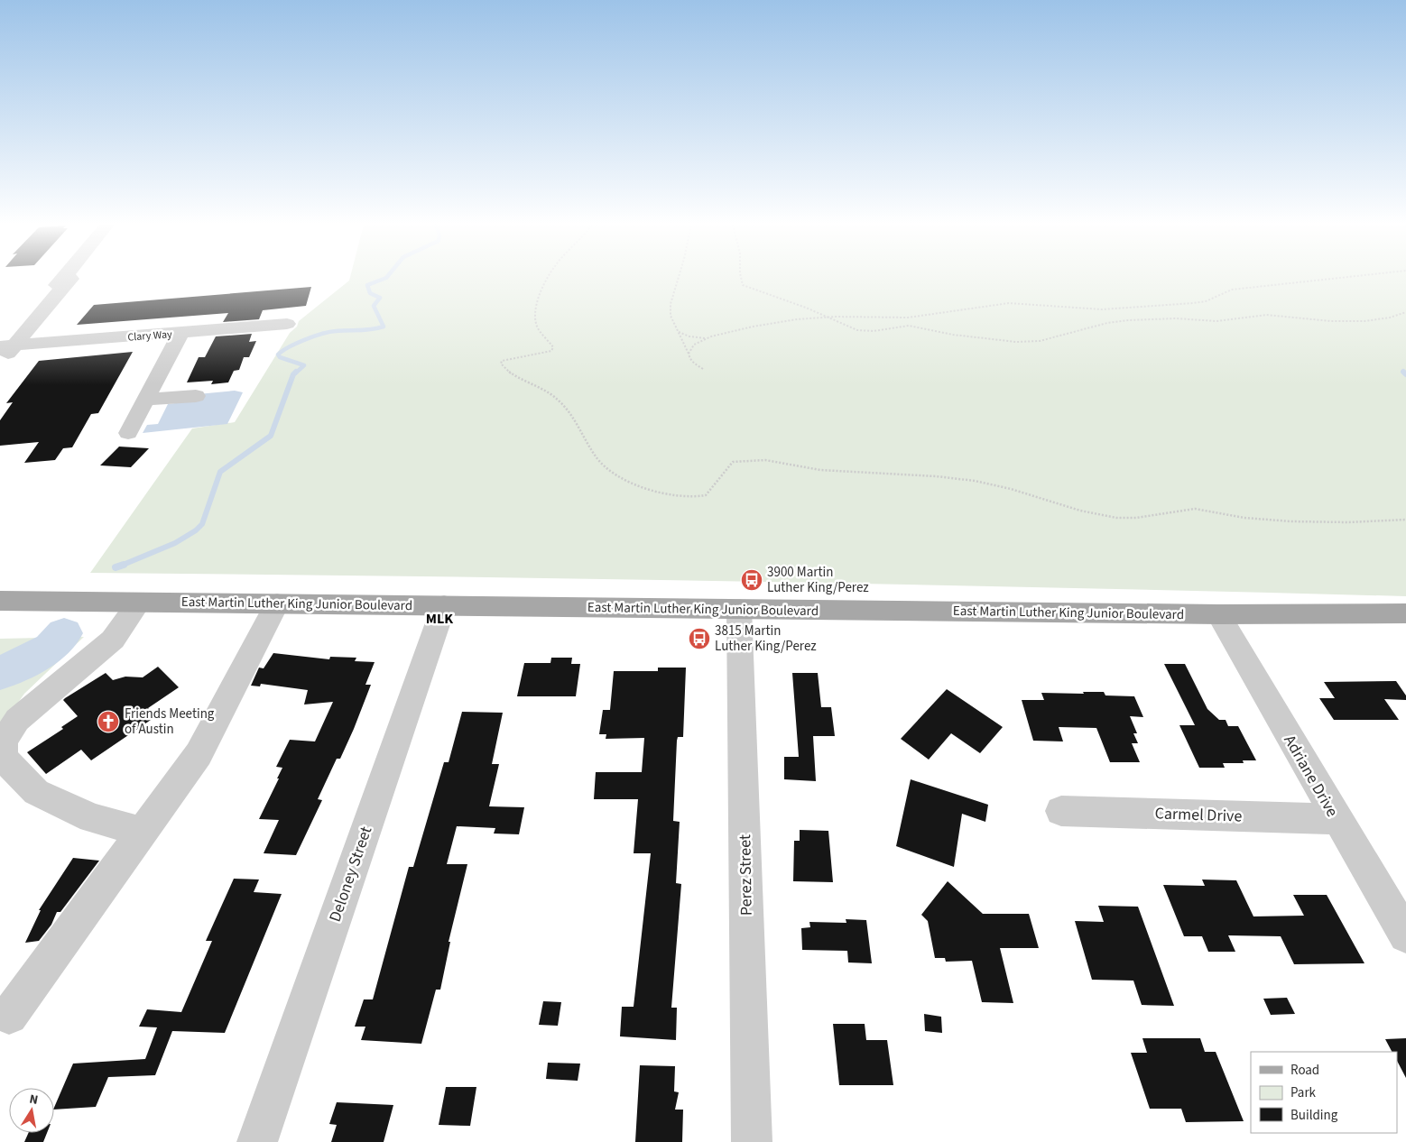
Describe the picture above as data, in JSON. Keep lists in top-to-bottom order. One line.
{"streets":{"main road":["East Martin Luther King Junior Boulevard"],"street":["Clary Way","Adriane Drive","Carmel Drive","Deloney Street","Perez Street"]},"crossings":[["East Martin Luther King Junior Boulevard","Adriane Drive"],["East Martin Luther King Junior Boulevard","Deloney Street"],["East Martin Luther King Junior Boulevard","Perez Street"],["Adriane Drive","Carmel Drive"]],"districts":["MLK"],"places":{"bus stop":["3900 Martin Luther King/Perez","3815 Martin Luther King/Perez"],"church":["Friends Meeting of Austin"]},"legend":["Road","Park","Building"],"north":"top"}
